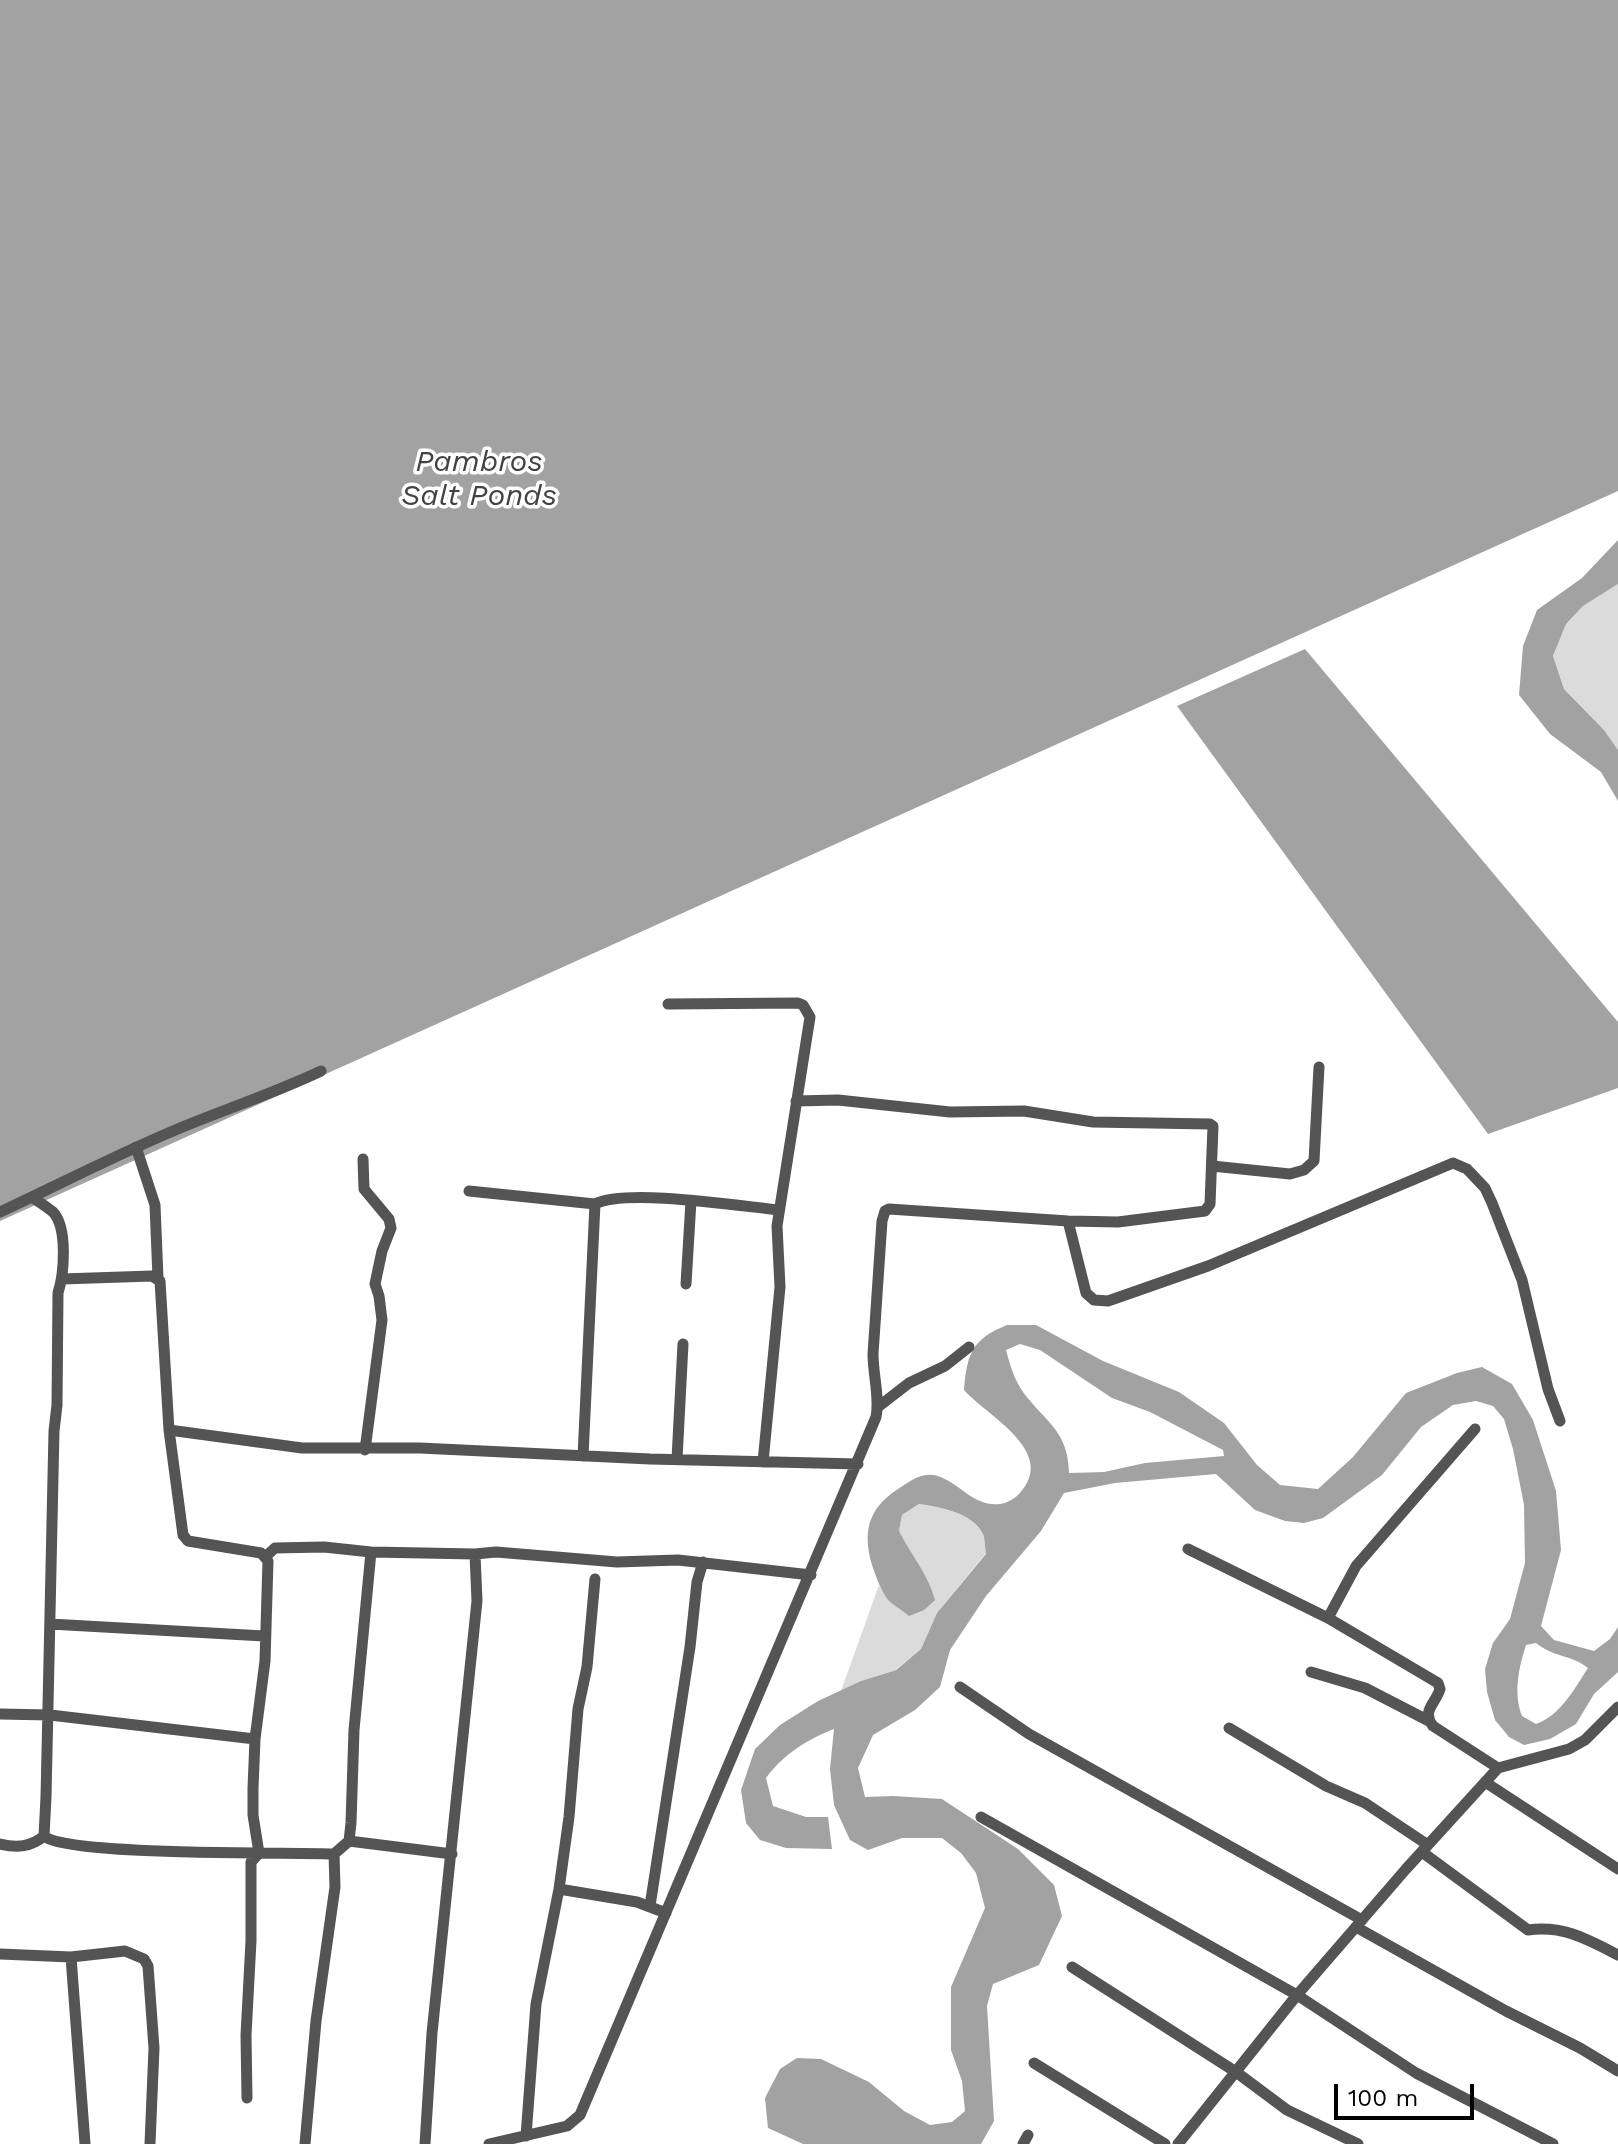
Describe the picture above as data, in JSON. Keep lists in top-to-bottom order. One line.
{"water":["Pambros Salt Ponds"],"scale_bar":"100 m"}
